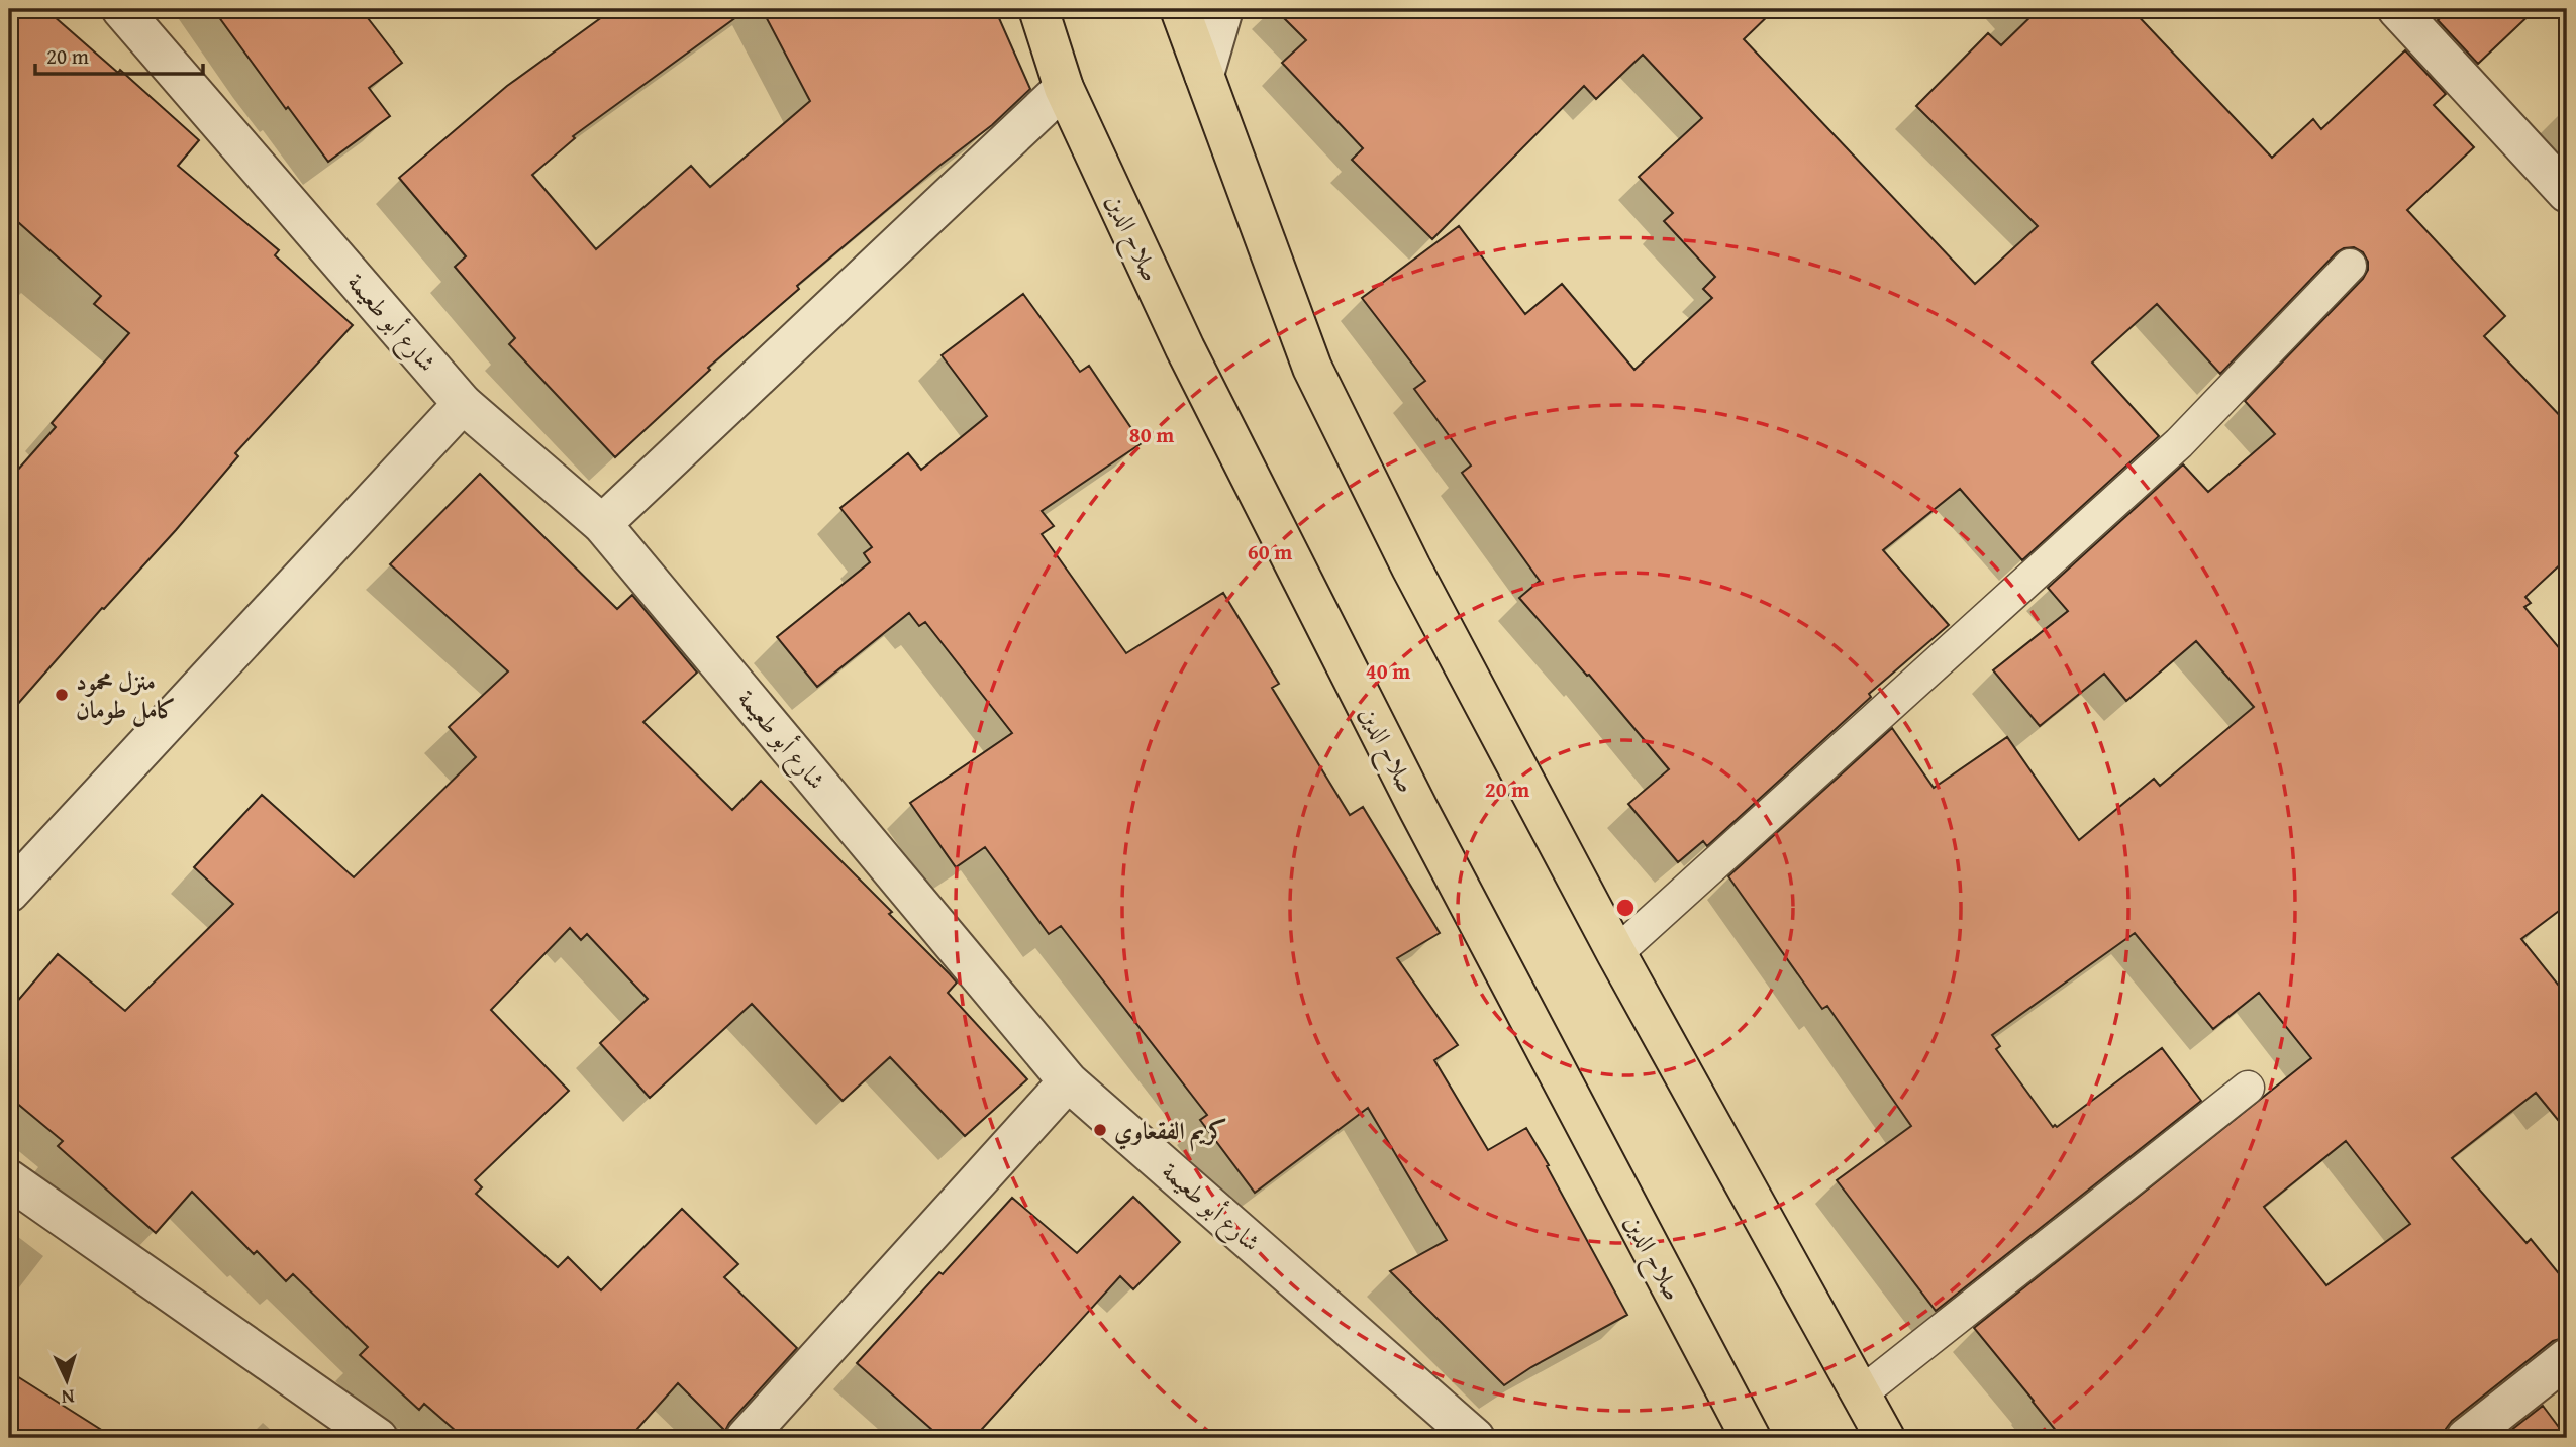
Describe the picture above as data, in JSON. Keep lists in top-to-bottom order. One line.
{"streets":{"highway":["صلاح الدين"],"street":["شارع أبو طعيمة"]},"places":["منزل محمود كامل طومان","كريم الفقعاوي"],"scale_bar":"20 m","north":"bottom","rings":["80 m","60 m","40 m","20 m"]}
